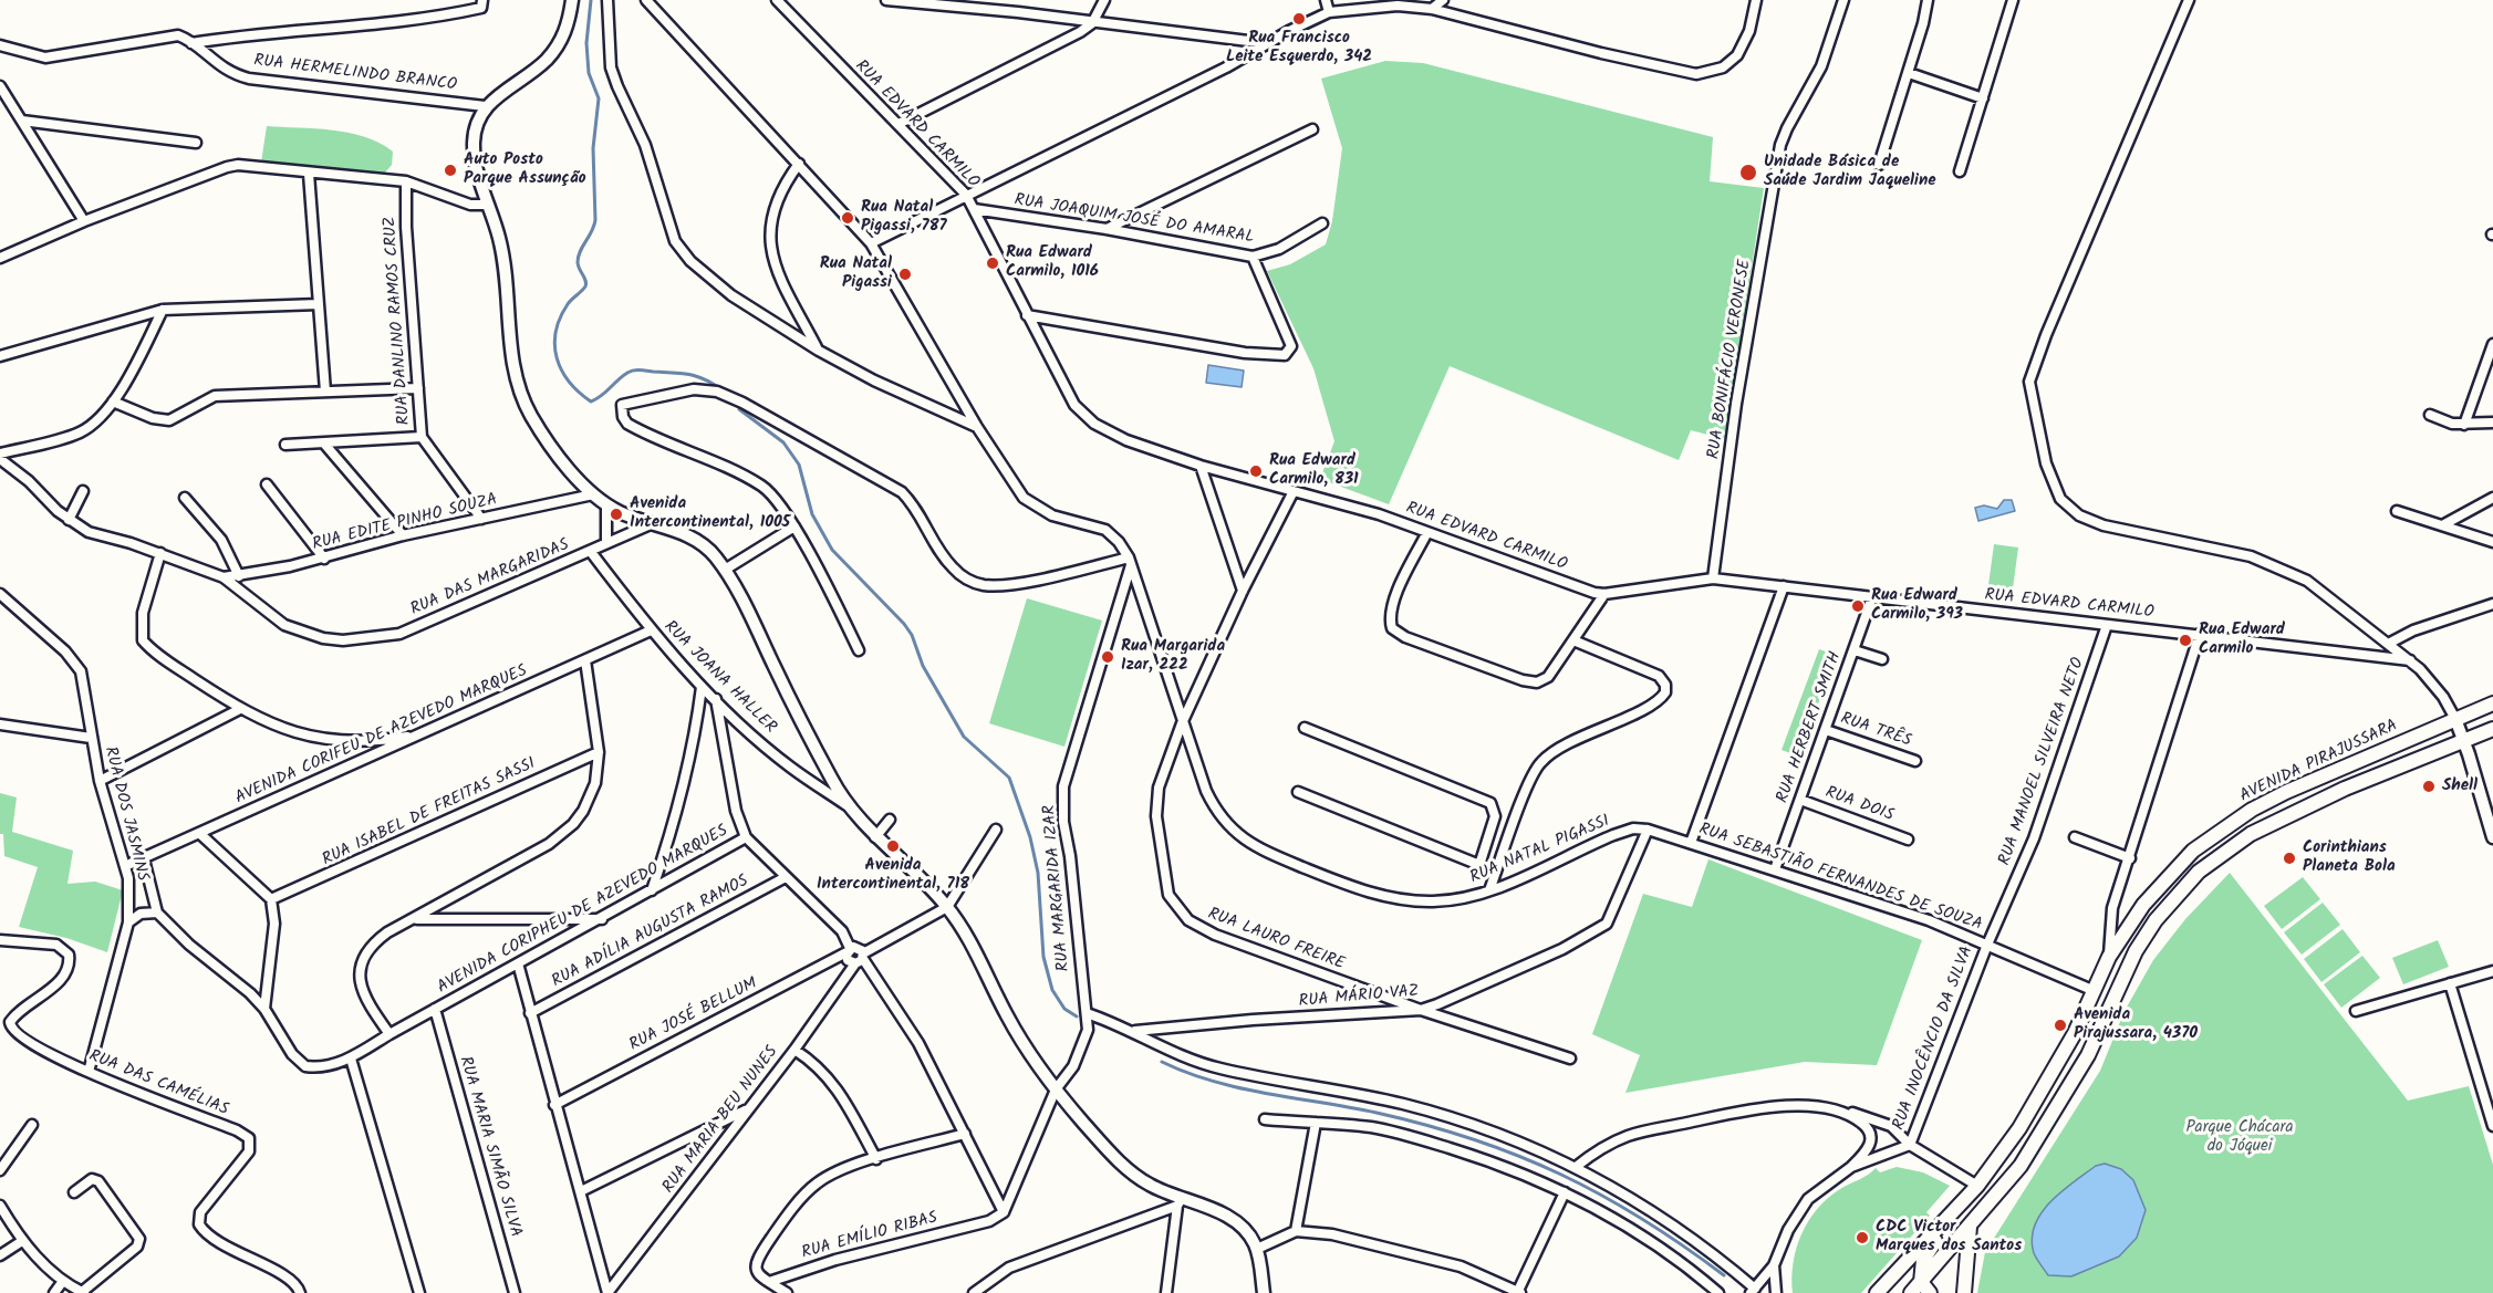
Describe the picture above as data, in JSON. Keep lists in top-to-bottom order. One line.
{"streets":{"main road":["AVENIDA PIRAJUSSARA"],"street":["RUA HERMELINDO BRANCO","RUA EDVARD CARMILO","RUA JOAQUIM JOSÉ DO AMARAL","RUA DANLINO RAMOS CRUZ","RUA BONIFÁCIO VERONESE","RUA EDITE PINHO SOUZA","RUA DAS MARGARIDAS","RUA JOANA HALLER","RUA HERBERT SMITH","RUA TRÊS","AVENIDA CORIFEU DE AZEVEDO MARQUES","RUA MANOEL SILVEIRA NETO","RUA DOIS","RUA ISABEL DE FREITAS SASSI","RUA DOS JASMINS","RUA NATAL PIGASSI","RUA SEBASTIÃO FERNANDES DE SOUZA","RUA MARGARIDA IZAR","AVENIDA CORIPHEU DE AZEVEDO MARQUES","RUA ADÍLIA AUGUSTA RAMOS","RUA LAURO FREIRE","RUA MÁRIO VAZ","RUA JOSÉ BELLUM","RUA INOCÊNCIO DA SILVA","RUA DAS CAMÉLIAS","RUA MARIA BEU NUNES","RUA MARIA SIMÃO SILVA","RUA EMÍLIO RIBAS"]},"crossings":[["RUA EDVARD CARMILO","RUA JOAQUIM JOSÉ DO AMARAL"],["RUA EDVARD CARMILO","RUA BONIFÁCIO VERONESE"],["RUA EDVARD CARMILO","RUA HERBERT SMITH"],["RUA EDVARD CARMILO","RUA MANOEL SILVEIRA NETO"],["RUA EDVARD CARMILO","RUA LAURO FREIRE"],["RUA DANLINO RAMOS CRUZ","RUA EDITE PINHO SOUZA"],["RUA EDITE PINHO SOUZA","RUA DAS MARGARIDAS"],["RUA DAS MARGARIDAS","RUA JOANA HALLER"],["RUA JOANA HALLER","AVENIDA CORIFEU DE AZEVEDO MARQUES"],["RUA JOANA HALLER","AVENIDA CORIPHEU DE AZEVEDO MARQUES"],["RUA HERBERT SMITH","RUA TRÊS"],["RUA HERBERT SMITH","RUA DOIS"],["RUA HERBERT SMITH","RUA SEBASTIÃO FERNANDES DE SOUZA"],["AVENIDA CORIFEU DE AZEVEDO MARQUES","RUA DOS JASMINS"],["RUA MANOEL SILVEIRA NETO","RUA SEBASTIÃO FERNANDES DE SOUZA"],["RUA MANOEL SILVEIRA NETO","RUA INOCÊNCIO DA SILVA"],["AVENIDA PIRAJUSSARA","RUA SEBASTIÃO FERNANDES DE SOUZA"],["RUA DOS JASMINS","RUA DAS CAMÉLIAS"],["RUA NATAL PIGASSI","RUA SEBASTIÃO FERNANDES DE SOUZA"],["RUA NATAL PIGASSI","RUA MARGARIDA IZAR"],["RUA NATAL PIGASSI","RUA LAURO FREIRE"],["RUA NATAL PIGASSI","RUA MÁRIO VAZ"],["RUA SEBASTIÃO FERNANDES DE SOUZA","RUA MÁRIO VAZ"],["RUA SEBASTIÃO FERNANDES DE SOUZA","RUA INOCÊNCIO DA SILVA"],["RUA MARGARIDA IZAR","RUA EMÍLIO RIBAS"],["AVENIDA CORIPHEU DE AZEVEDO MARQUES","RUA MARIA SIMÃO SILVA"],["RUA LAURO FREIRE","RUA MÁRIO VAZ"]],"parks":["Parque Chácara do Jóquei"],"places":["Rua Francisco Leite Esquerdo, 342","Auto Posto Parque Assunção","Unidade Básica de Saúde Jardim Jaqueline","Rua Natal Pigassi, 787","Rua Edward Carmilo, 1016","Rua Natal Pigassi","Rua Edward Carmilo, 831","Avenida Intercontinental, 1005","Rua Edward Carmilo, 393","Rua Edward Carmilo","Rua Margarida Izar, 222","Shell","Avenida Intercontinental, 718","Corinthians Planeta Bola","Avenida Pirajussara, 4370","CDC Victor Marques dos Santos"]}
